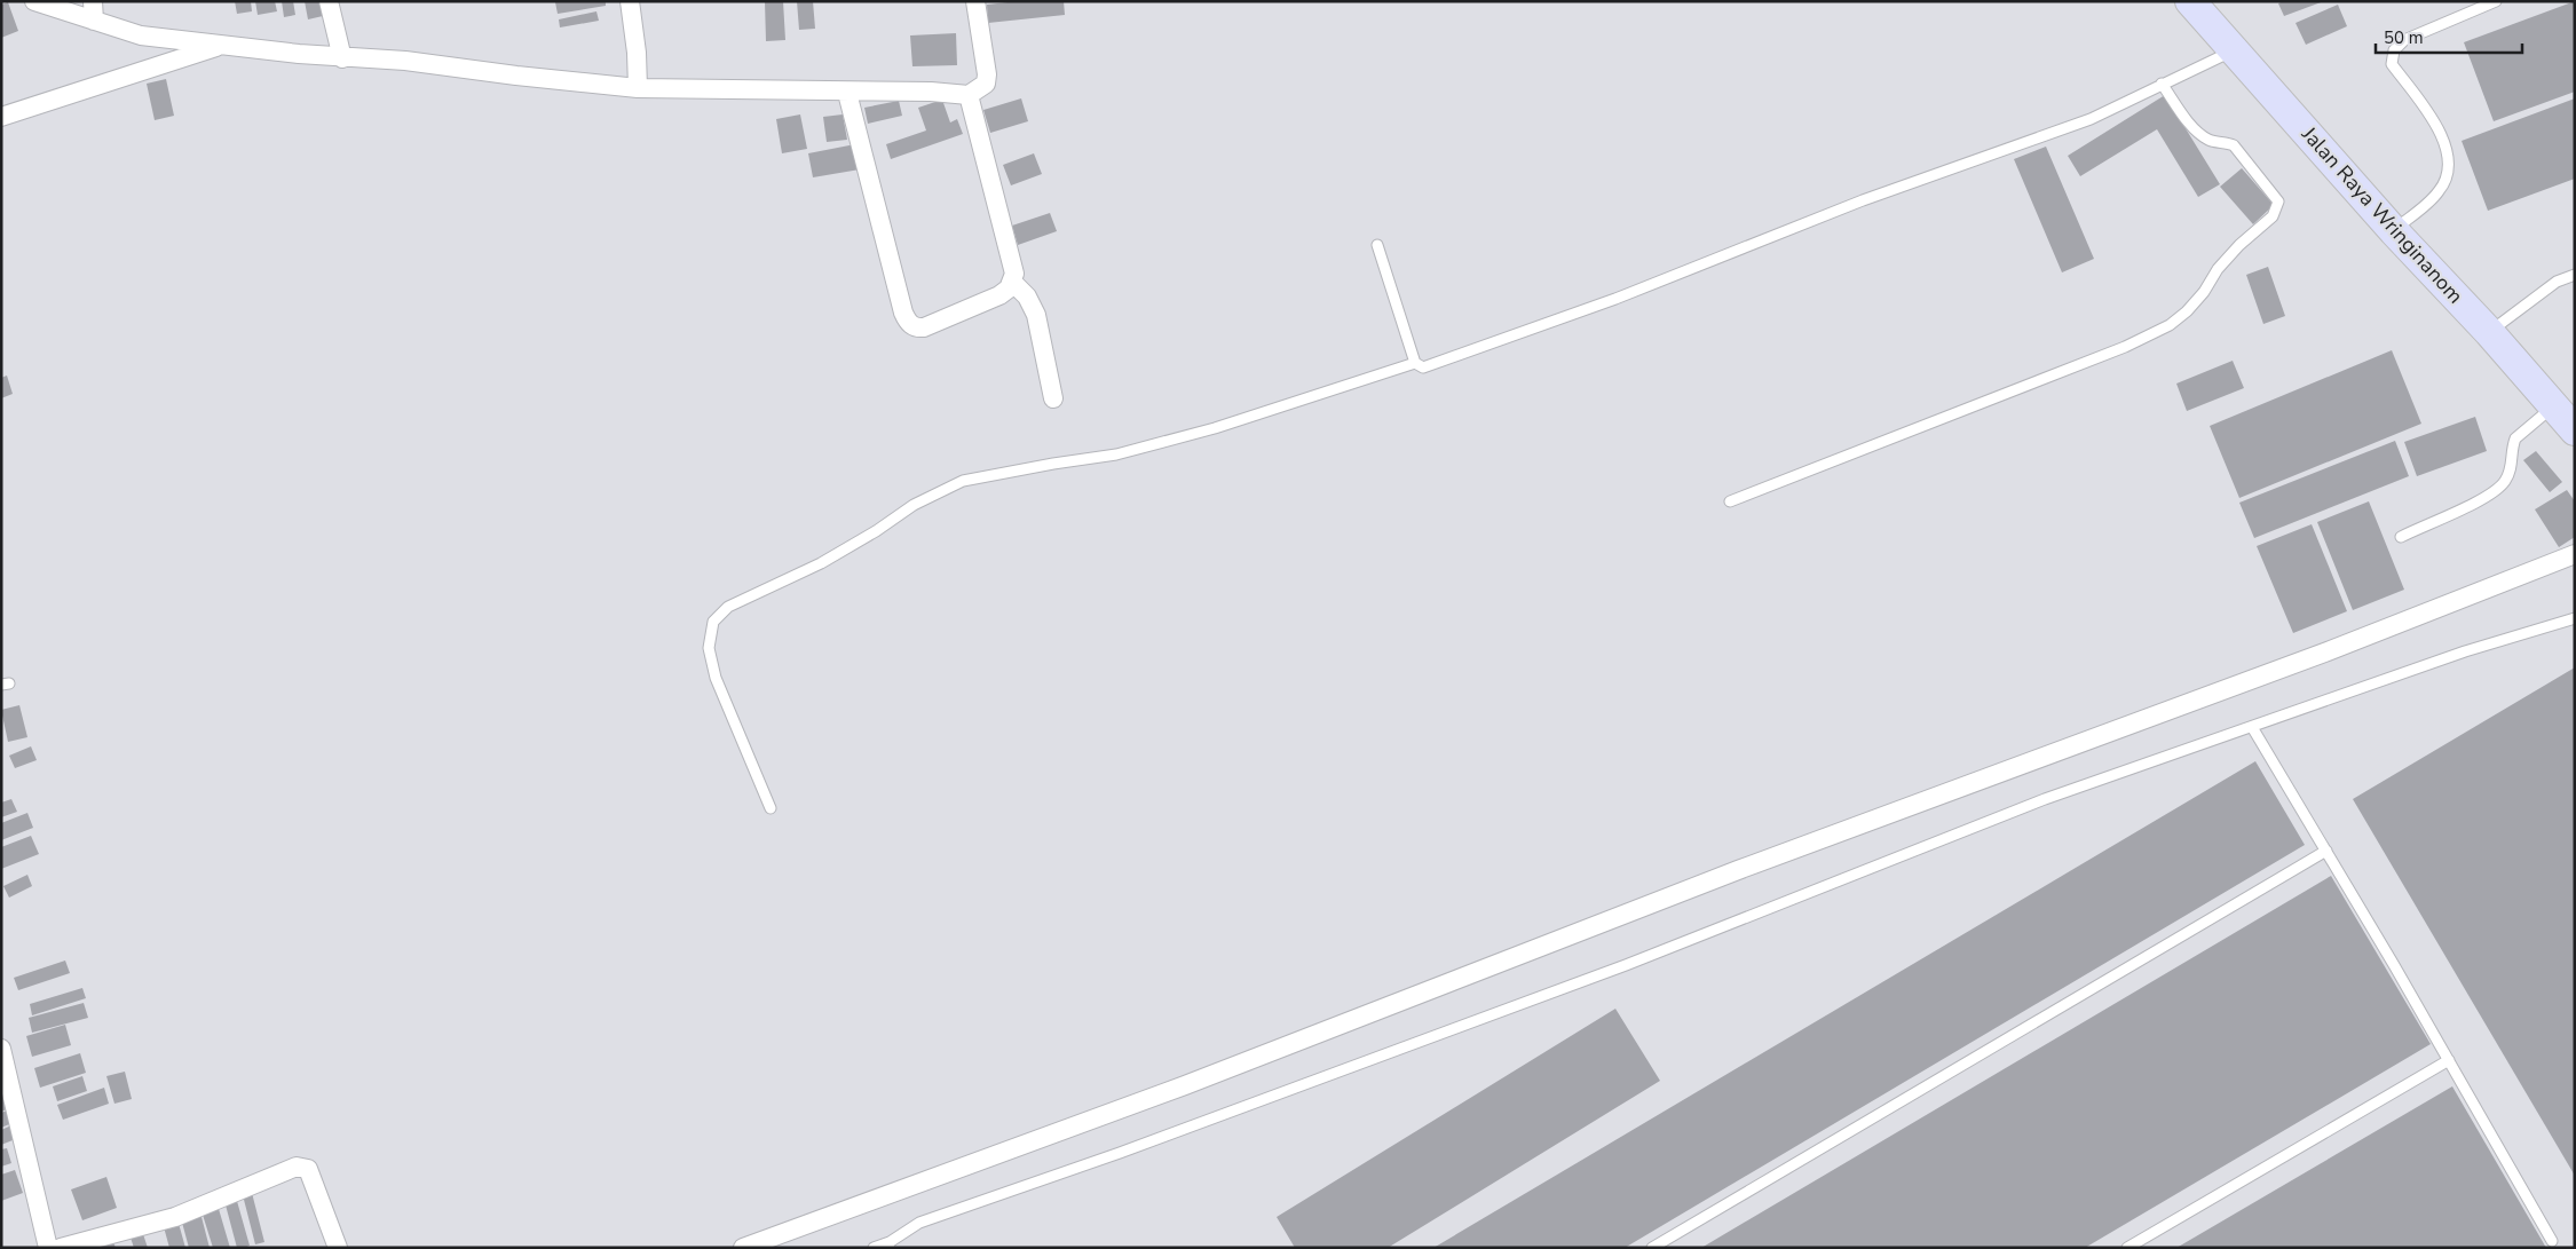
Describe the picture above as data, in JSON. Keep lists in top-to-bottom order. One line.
{"streets":{"main road":["Jalan Raya Wringinanom"]},"scale_bar":"50 m"}
